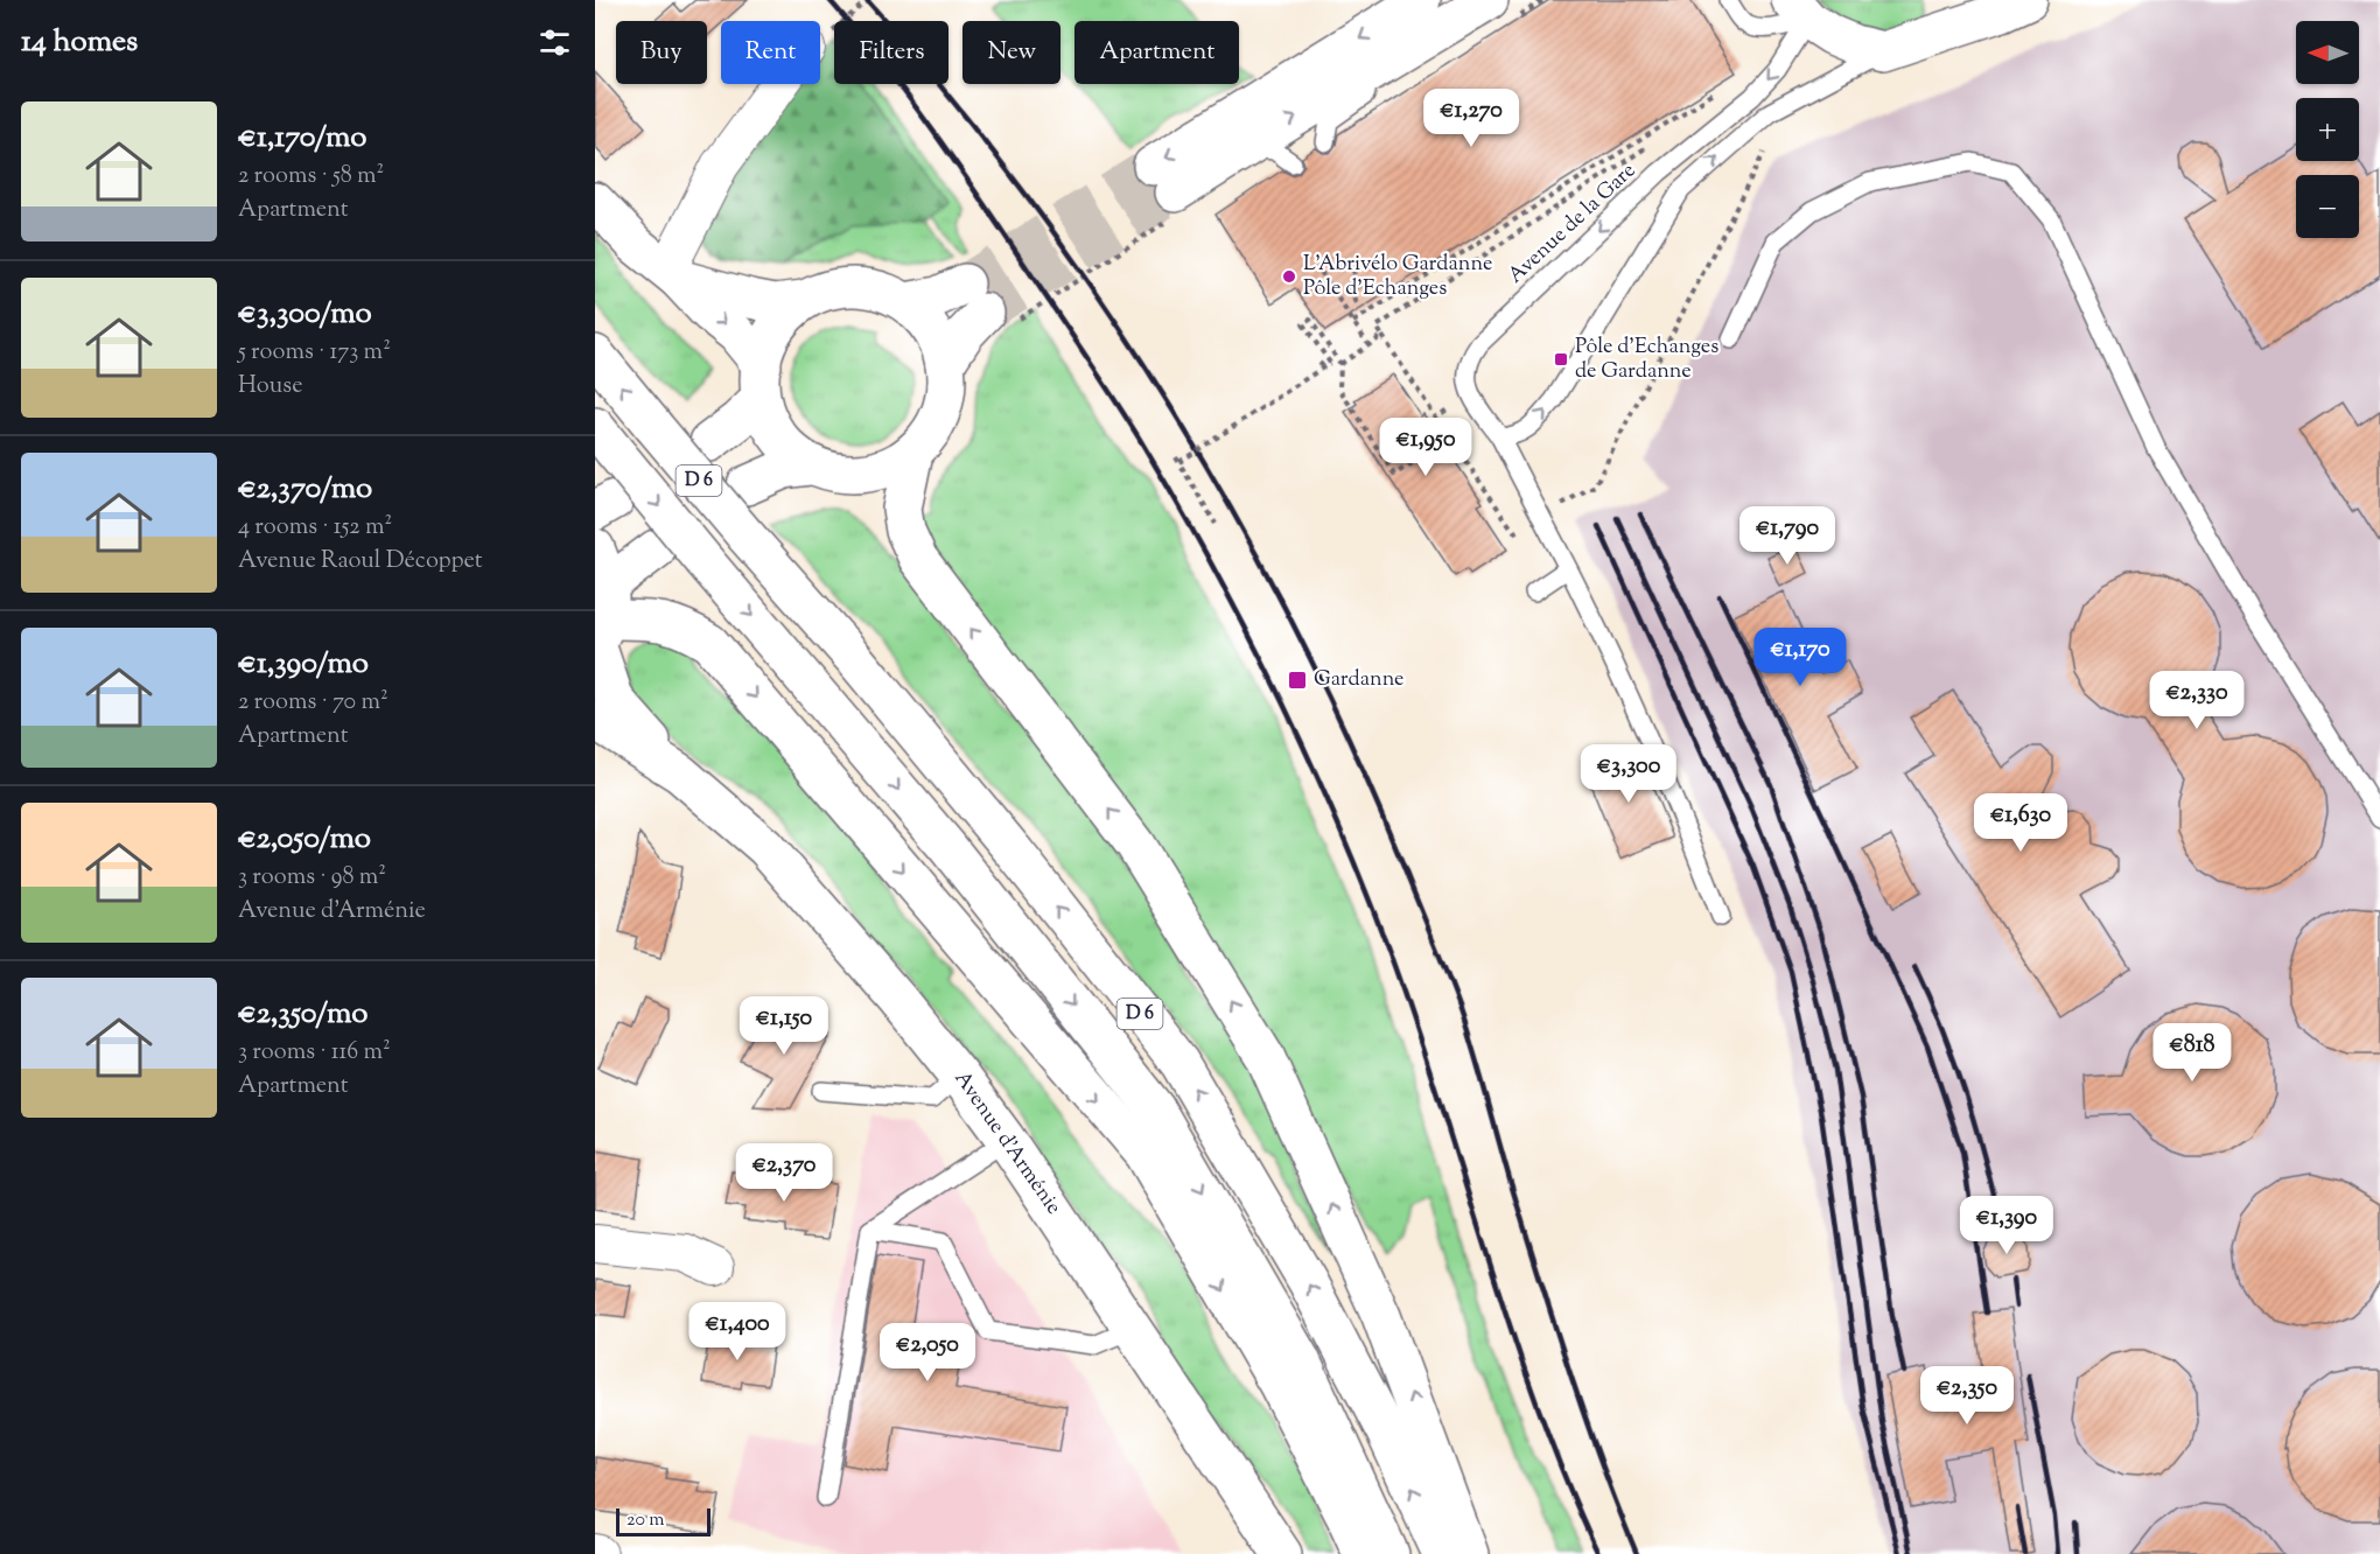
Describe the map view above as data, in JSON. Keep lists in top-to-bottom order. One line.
{"streets":{"main road":["D 6","Avenue d'Arménie"],"lane":["Avenue de la Gare"]},"places":{"other":["L'Abrivélo Gardanne Pôle d'Echanges"],"transit":["Pôle d'Echanges de Gardanne","Gardanne"]},"scale_bar":"20 m","north":"left","page":{"heading":"14 homes","map_buttons":["+","−"],"chip":["Buy","Rent","Filters","New","Apartment"],"list":[{"name":"€1,170/mo","note":"2 rooms · 58 m² · Apartment"},{"name":"€3,300/mo","note":"5 rooms · 173 m² · House"},{"name":"€2,370/mo","note":"4 rooms · 152 m² · Avenue Raoul Décoppet"},{"name":"€1,390/mo","note":"2 rooms · 70 m² · Apartment"},{"name":"€2,050/mo","note":"3 rooms · 98 m² · Avenue d'Arménie"},{"name":"€2,350/mo","note":"3 rooms · 116 m² · Apartment"}],"price":["€1,270","€1,950","€1,790","€1,170","€2,330","€3,300","€1,630","€1,150","€818","€2,370","€1,390","€1,400","€2,050","€2,350"],"scale":"20 m"}}
